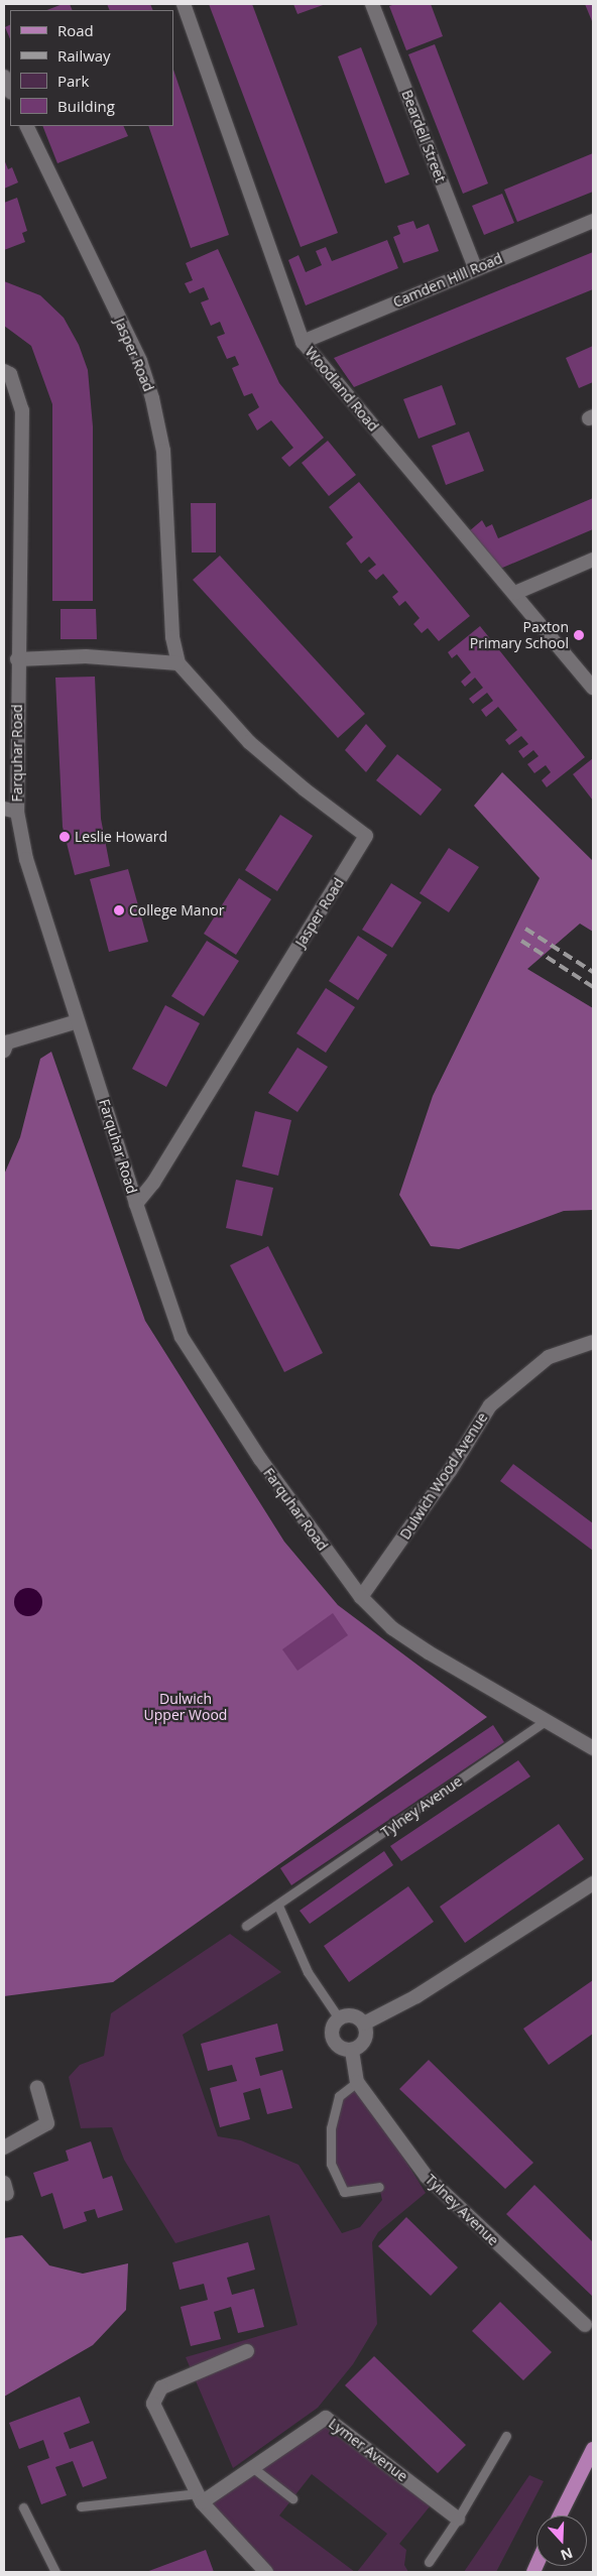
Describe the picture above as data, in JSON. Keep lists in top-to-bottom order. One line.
{"streets":{"street":["Beardell Street","Camden Hill Road","Jasper Road","Woodland Road","Farquhar Road","Dulwich Wood Avenue","Tylney Avenue","Lymer Avenue"]},"crossings":[["Beardell Street","Camden Hill Road"],["Camden Hill Road","Woodland Road"],["Jasper Road","Farquhar Road"],["Farquhar Road","Dulwich Wood Avenue"],["Farquhar Road","Tylney Avenue"]],"parks":["Dulwich Upper Wood"],"places":["Paxton Primary School","Leslie Howard","College Manor"],"legend":["Road","Railway","Park","Building"],"north":"bottom"}
